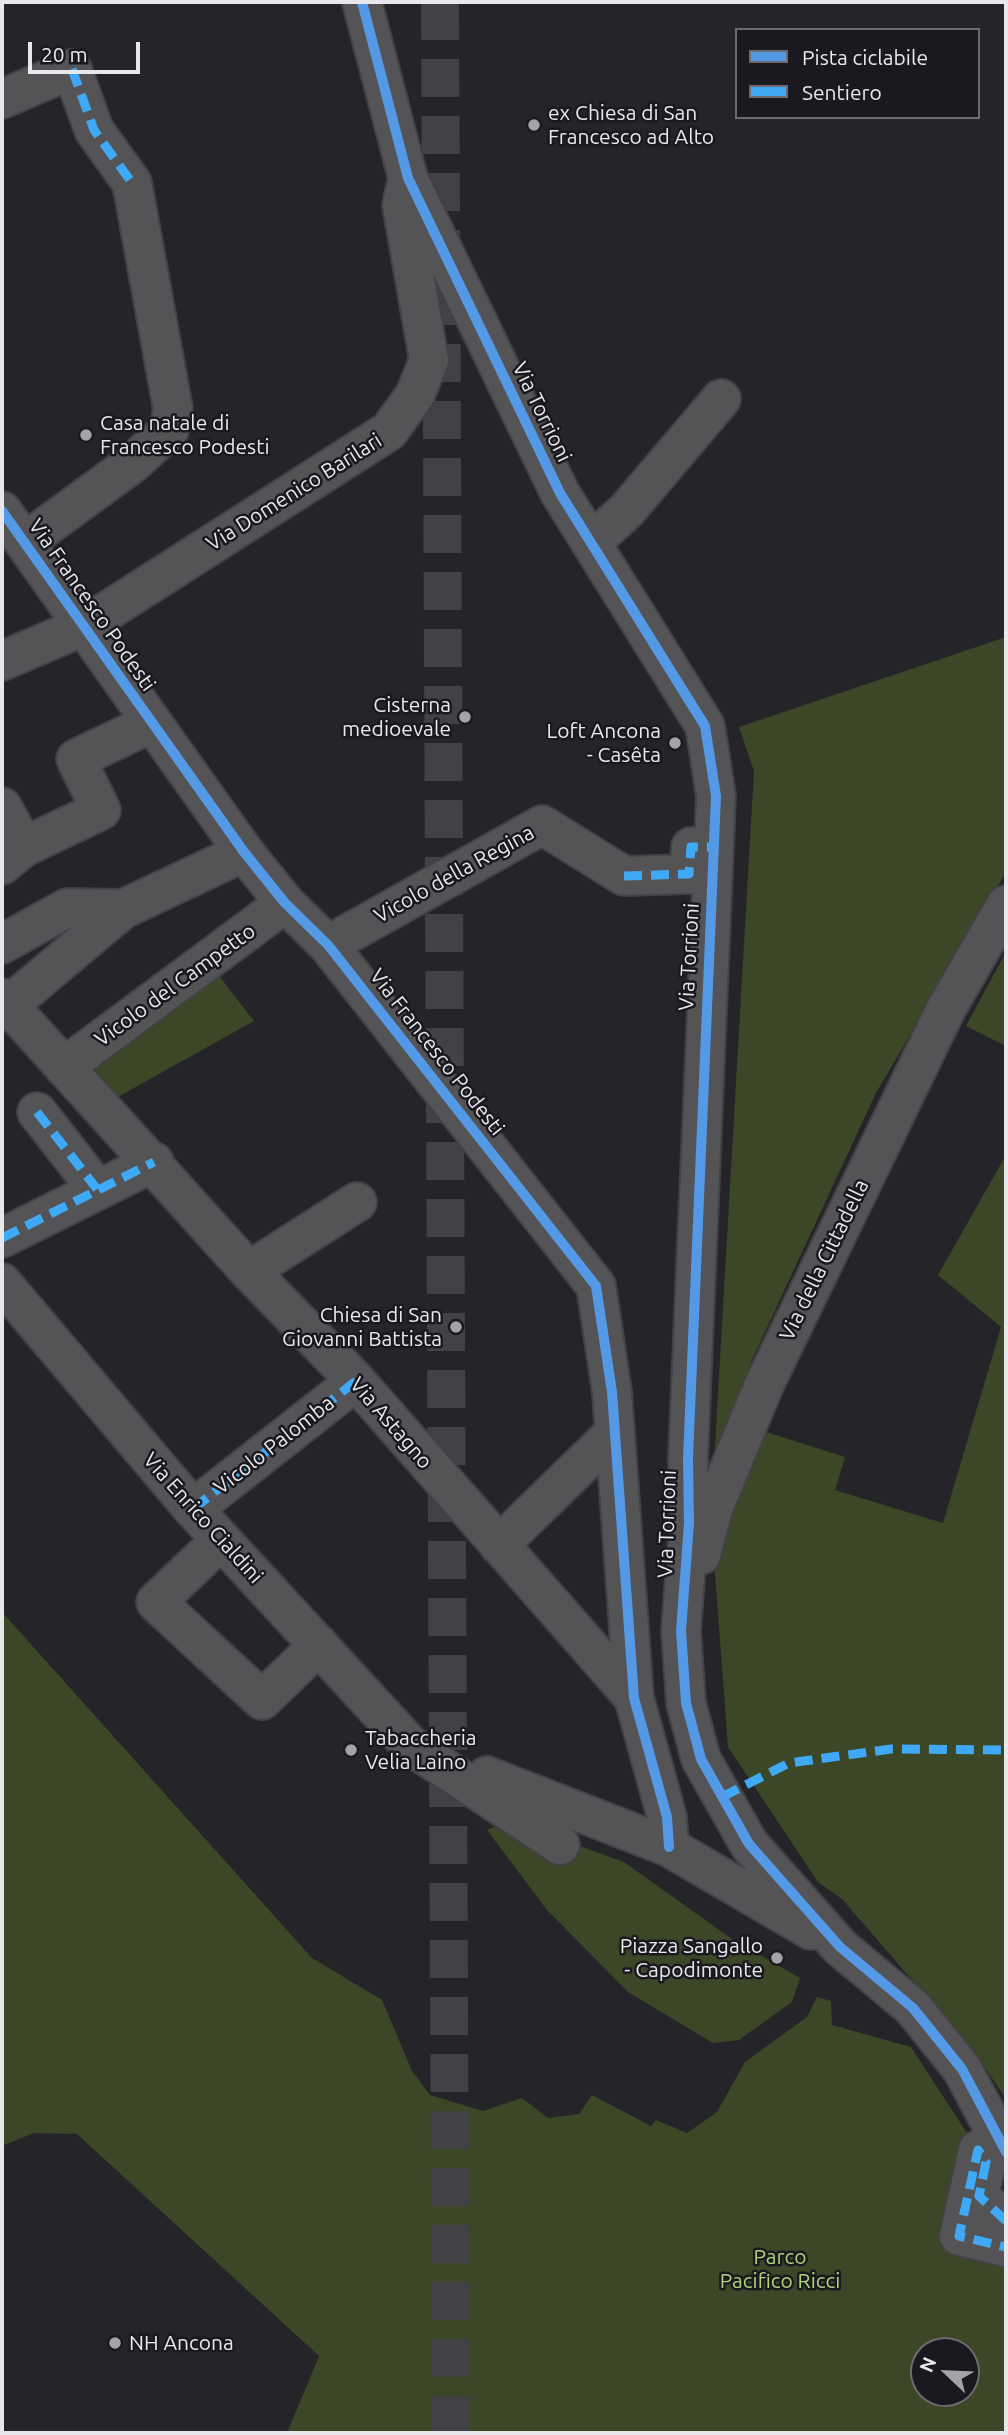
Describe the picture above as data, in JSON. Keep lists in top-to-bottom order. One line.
{"streets":{"street":["Via Torrioni","Via Domenico Barilari","Via Francesco Podesti","Vicolo della Regina","Vicolo del Campetto","Via della Cittadella","Via Astagno","Vicolo Palomba","Via Enrico Cialdini"]},"crossings":[["Via Torrioni","Via Domenico Barilari"],["Via Torrioni","Vicolo della Regina"],["Via Torrioni","Via della Cittadella"],["Via Domenico Barilari","Via Francesco Podesti"],["Via Francesco Podesti","Vicolo della Regina"],["Via Francesco Podesti","Vicolo del Campetto"],["Via Francesco Podesti","Via Astagno"],["Vicolo del Campetto","Via Astagno"],["Via Astagno","Vicolo Palomba"],["Vicolo Palomba","Via Enrico Cialdini"]],"parks":["Parco Pacifico Ricci"],"places":["ex Chiesa di San Francesco ad Alto","Casa natale di Francesco Podesti","Cisterna medioevale","Loft Ancona - Casêta","Chiesa di San Giovanni Battista","Tabaccheria Velia Laino","Piazza Sangallo - Capodimonte","NH Ancona"],"legend":["Pista ciclabile","Sentiero"],"scale_bar":"20 m","north":"top left"}
